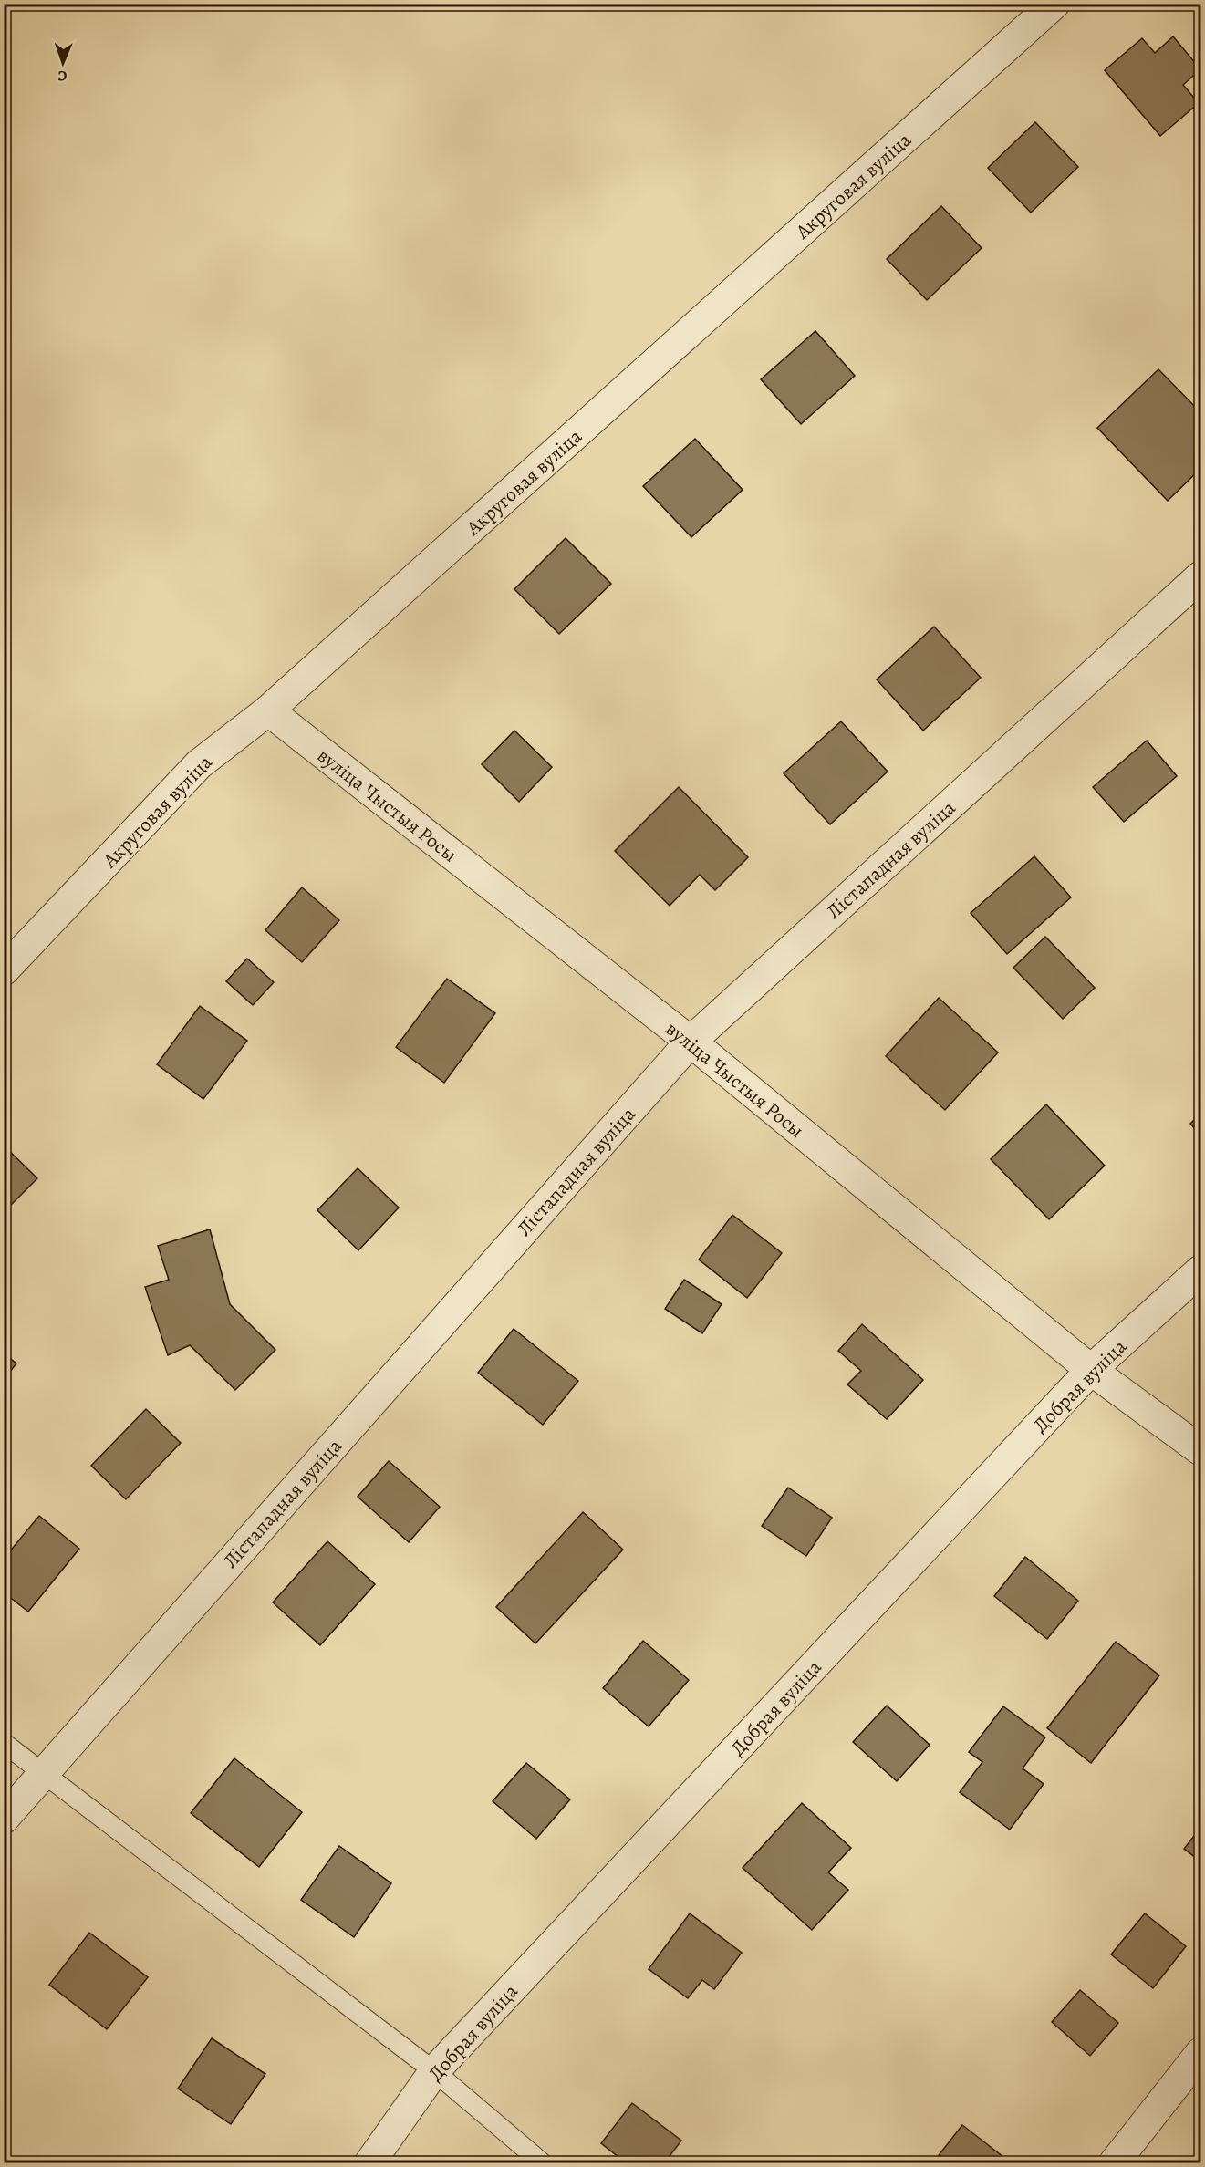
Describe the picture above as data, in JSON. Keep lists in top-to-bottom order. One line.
{"streets":{"street":["Акруговая вуліца","вуліца Чыстыя Росы","Лістападная вуліца","Добрая вуліца"]},"crossings":[["Акруговая вуліца","вуліца Чыстыя Росы"],["вуліца Чыстыя Росы","Лістападная вуліца"],["вуліца Чыстыя Росы","Добрая вуліца"]],"north":"bottom"}
